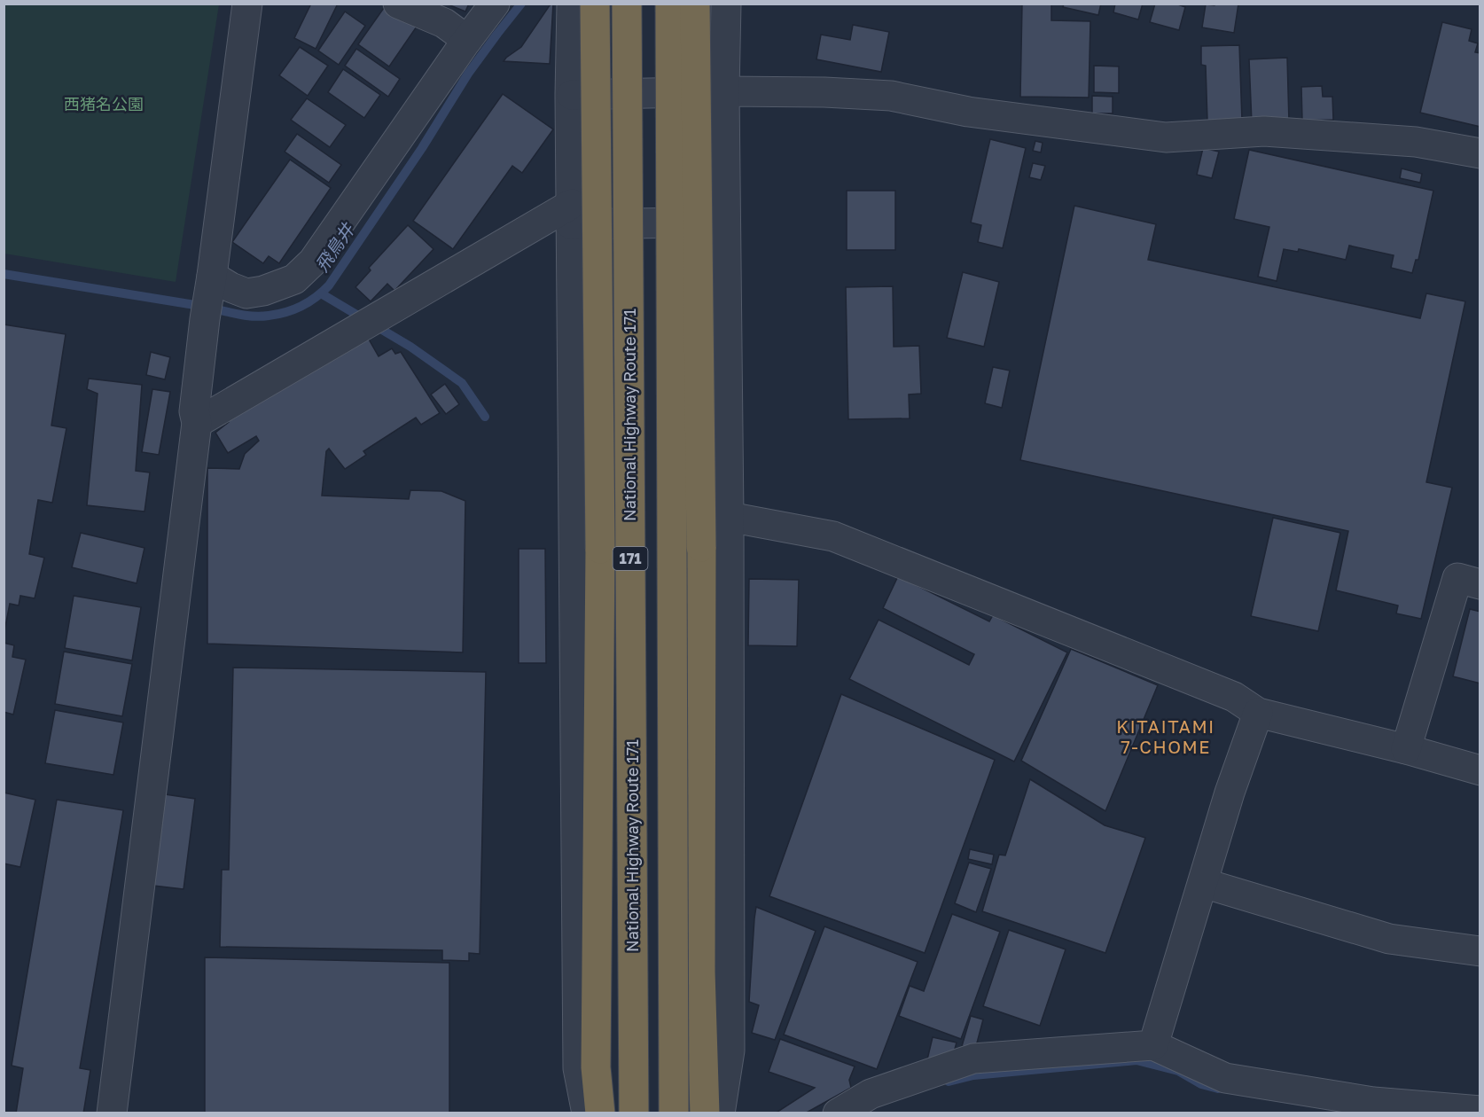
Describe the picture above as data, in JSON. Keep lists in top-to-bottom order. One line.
{"streets":{"highway":["National Highway Route 171","171"]},"districts":["KITAITAMI 7-CHOME"],"water":["飛鳥井"],"parks":["西猪名公園"]}
